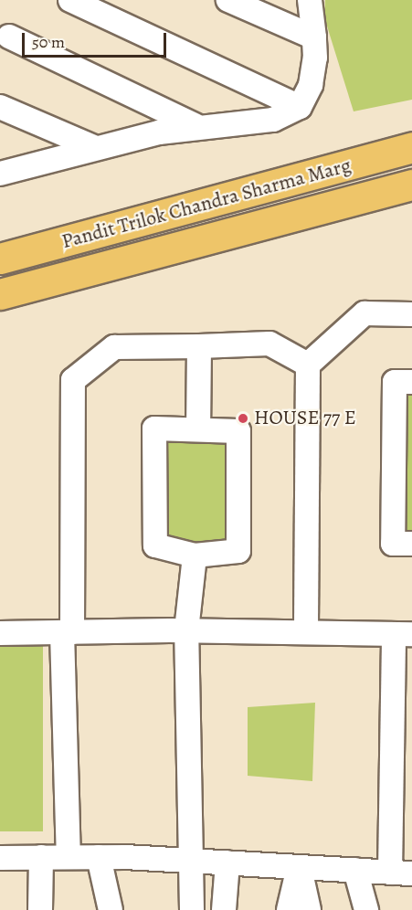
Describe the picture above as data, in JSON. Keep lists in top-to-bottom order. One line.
{"streets":{"main road":["Pandit Trilok Chandra Sharma Marg"]},"places":["HOUSE 77 E"],"scale_bar":"50 m"}
